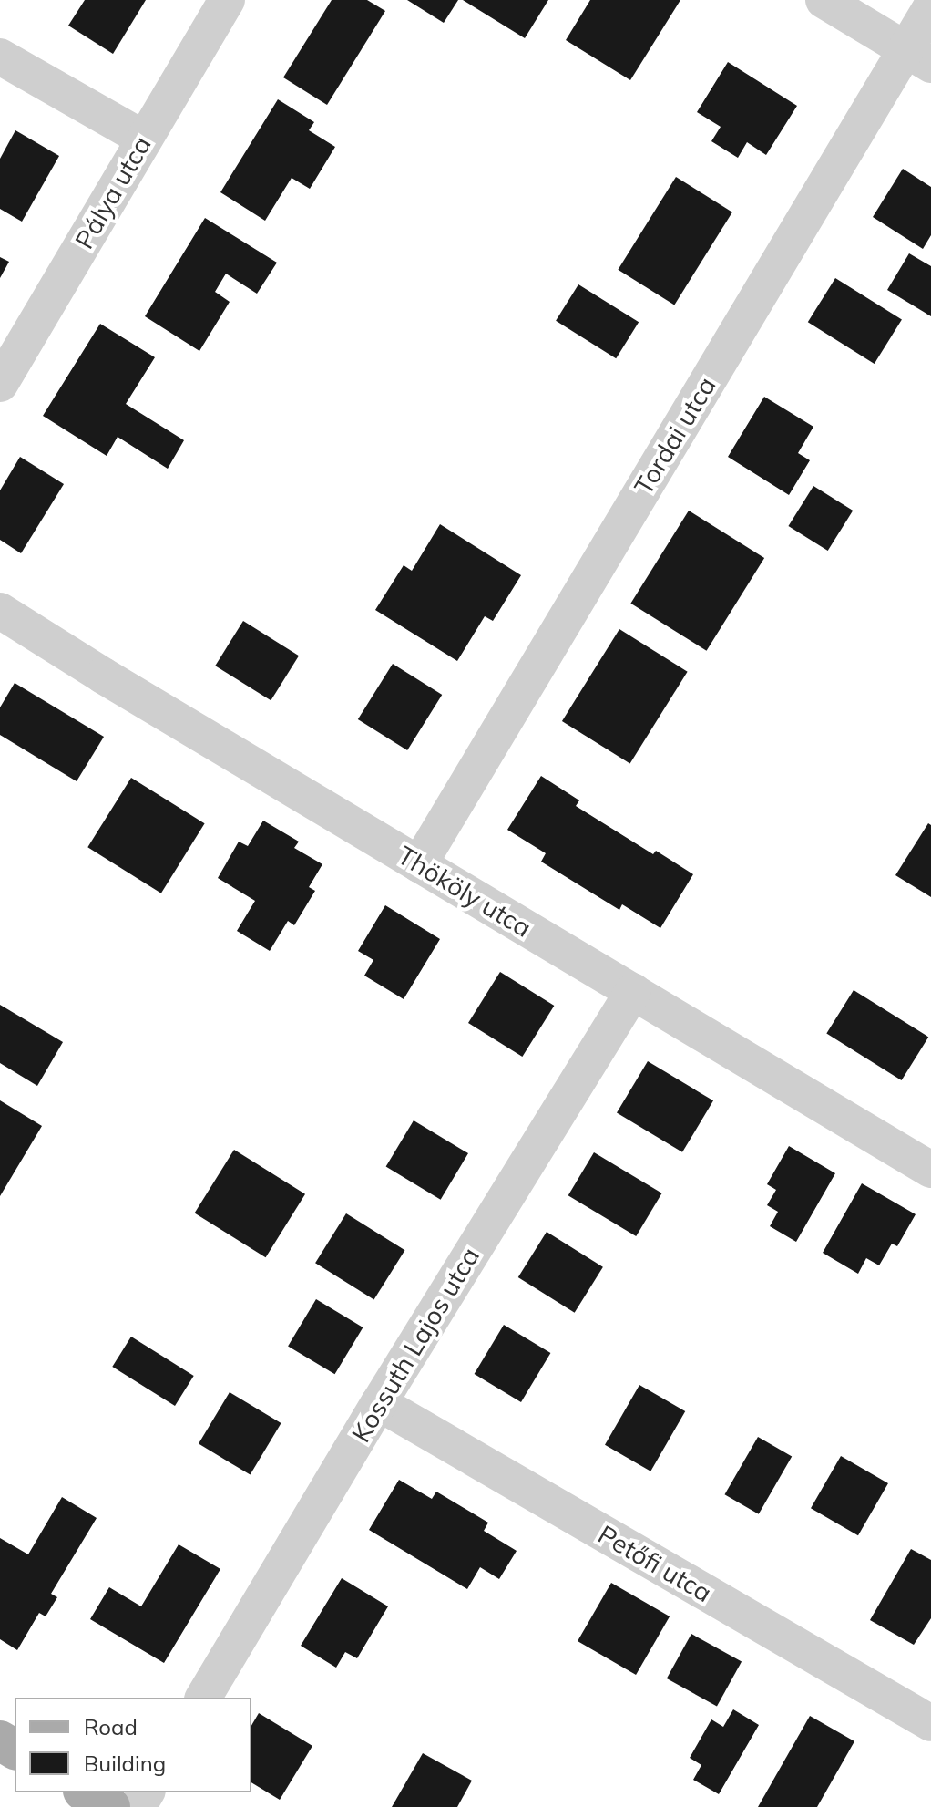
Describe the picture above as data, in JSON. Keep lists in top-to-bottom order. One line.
{"streets":{"street":["Pálya utca","Tordai utca","Thököly utca","Kossuth Lajos utca","Petőfi utca"]},"crossings":[["Tordai utca","Thököly utca"],["Thököly utca","Kossuth Lajos utca"],["Kossuth Lajos utca","Petőfi utca"]],"legend":["Road","Building"]}
